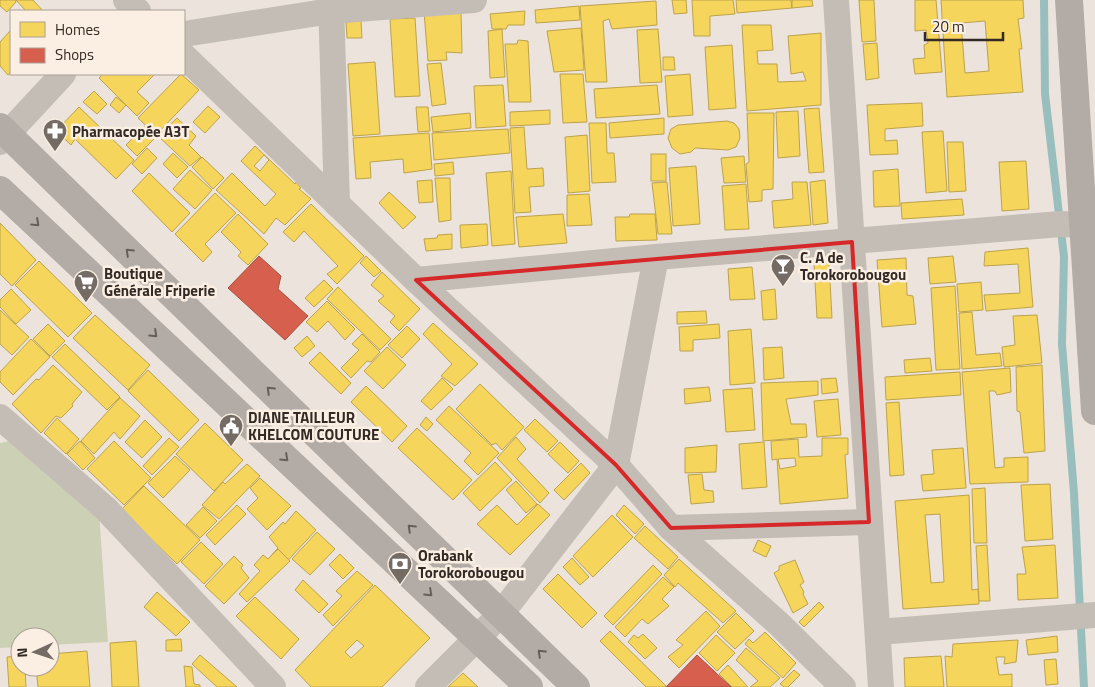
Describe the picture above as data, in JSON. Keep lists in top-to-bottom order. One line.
{"places":{"pharmacy":["Pharmacopée A3T"],"bar":["C. A de Torokorobougou"],"supermarket":["Boutique Générale Friperie"],"public building":["DIANE TAILLEUR KHELCOM COUTURE"],"bank":["Orabank Torokorobougou"]},"legend":["Homes","Shops"],"scale_bar":"20 m","north":"left"}
